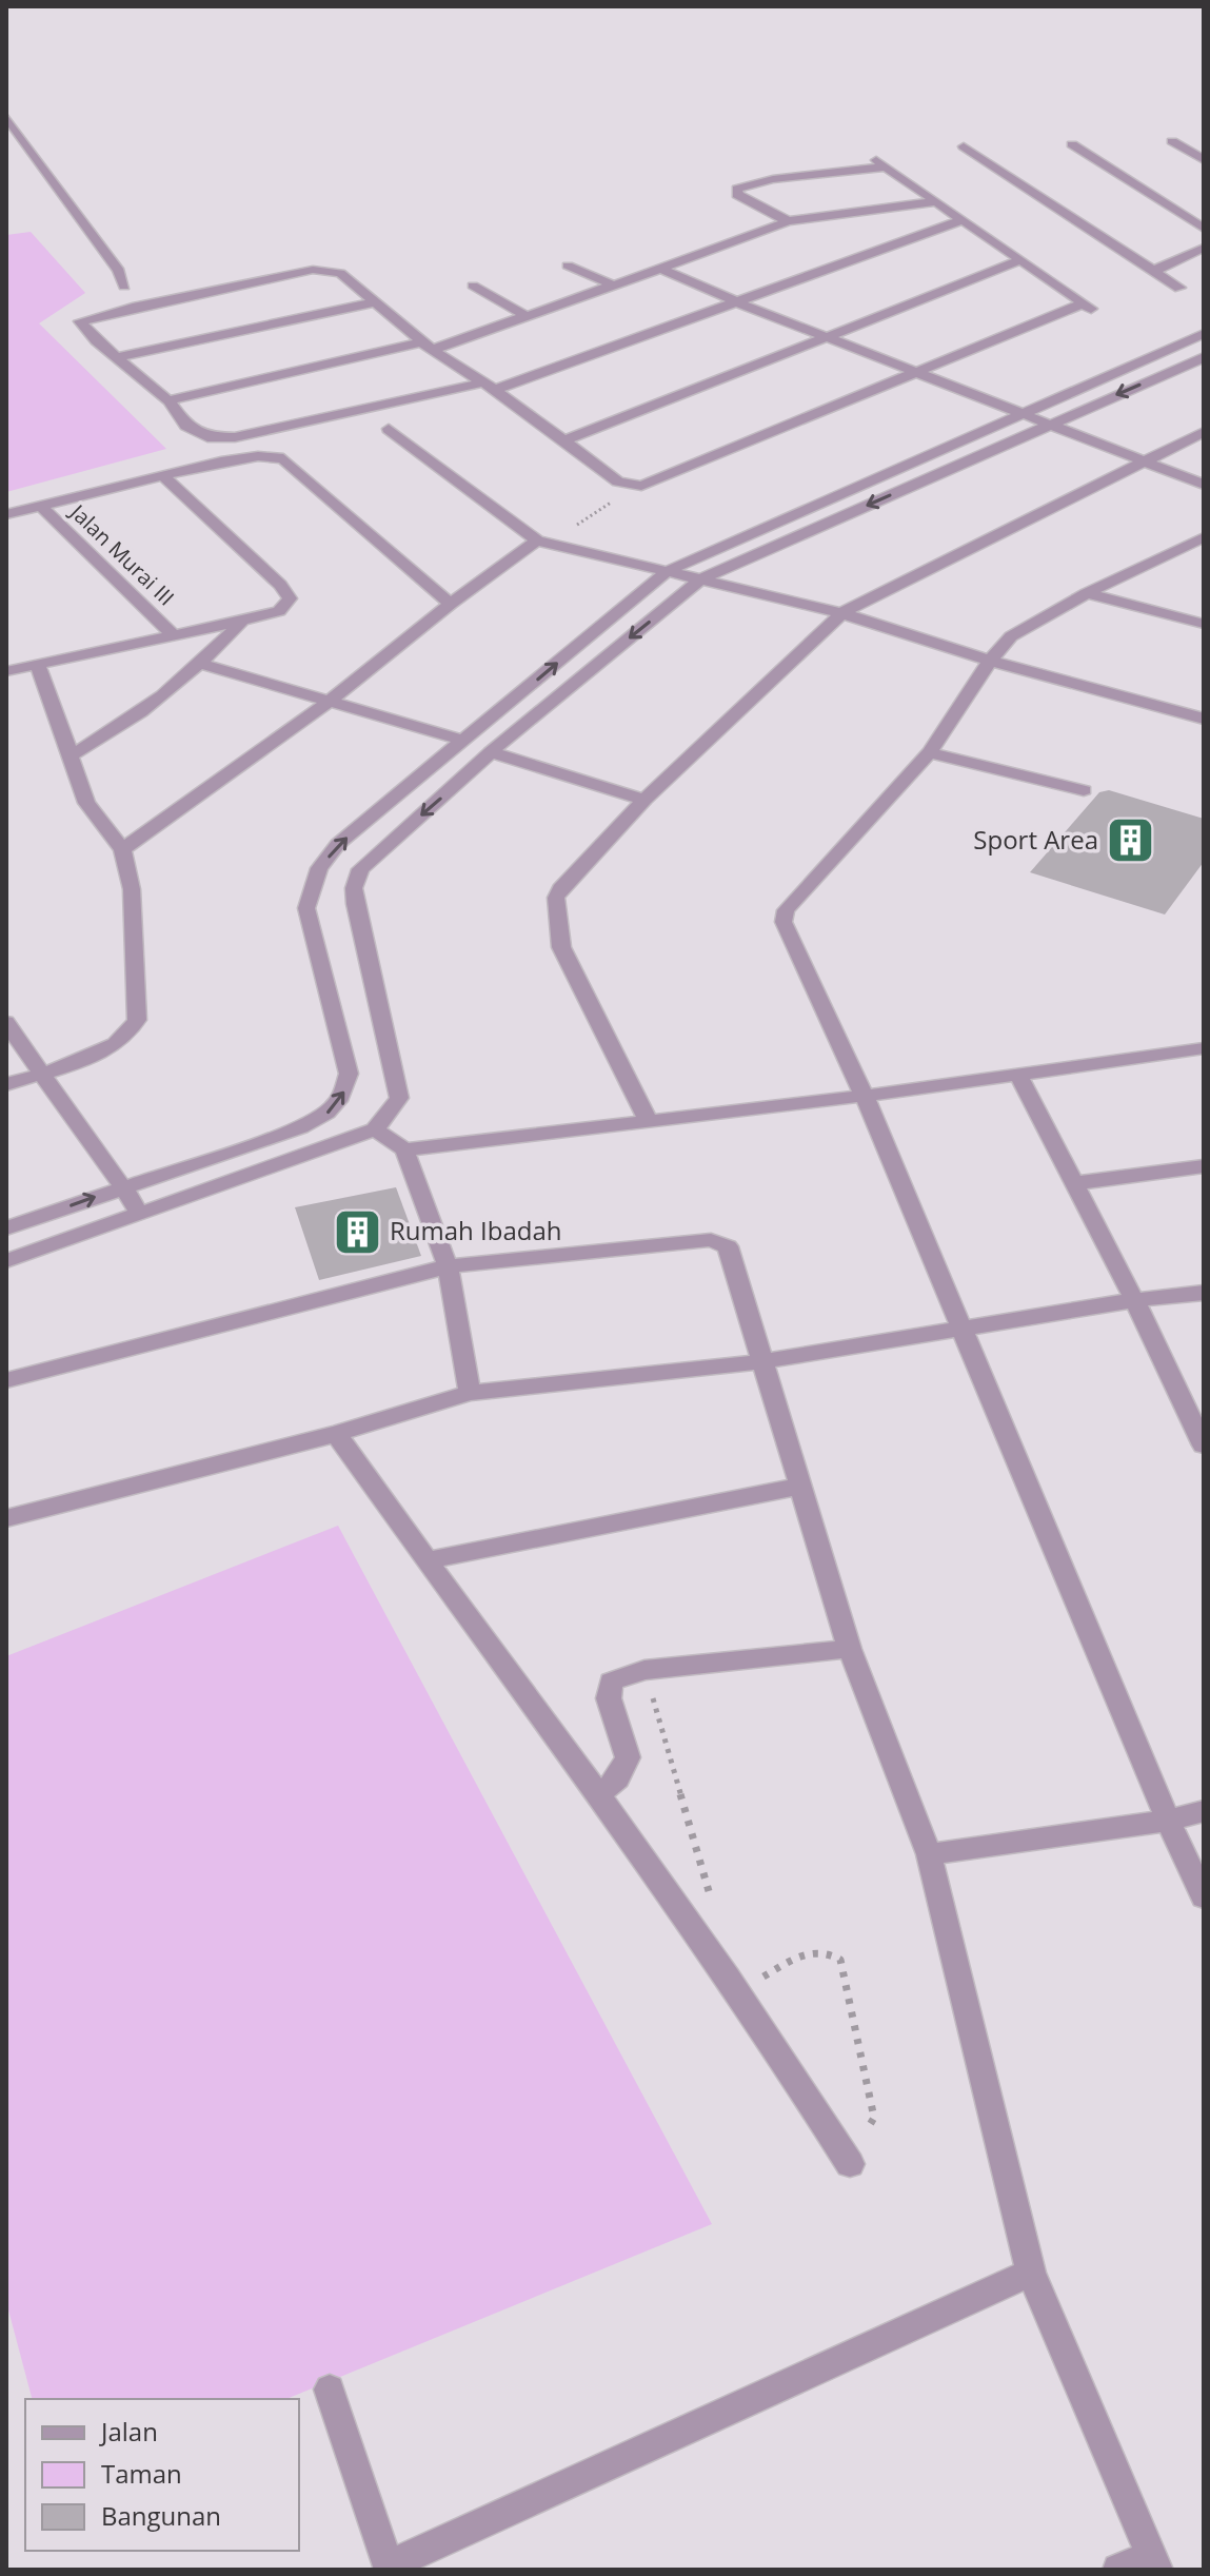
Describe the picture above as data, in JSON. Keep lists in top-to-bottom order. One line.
{"streets":{"street":["Jalan Murai III"]},"places":{"building":["Sport Area","Rumah Ibadah"]},"legend":["Jalan","Taman","Bangunan"]}
